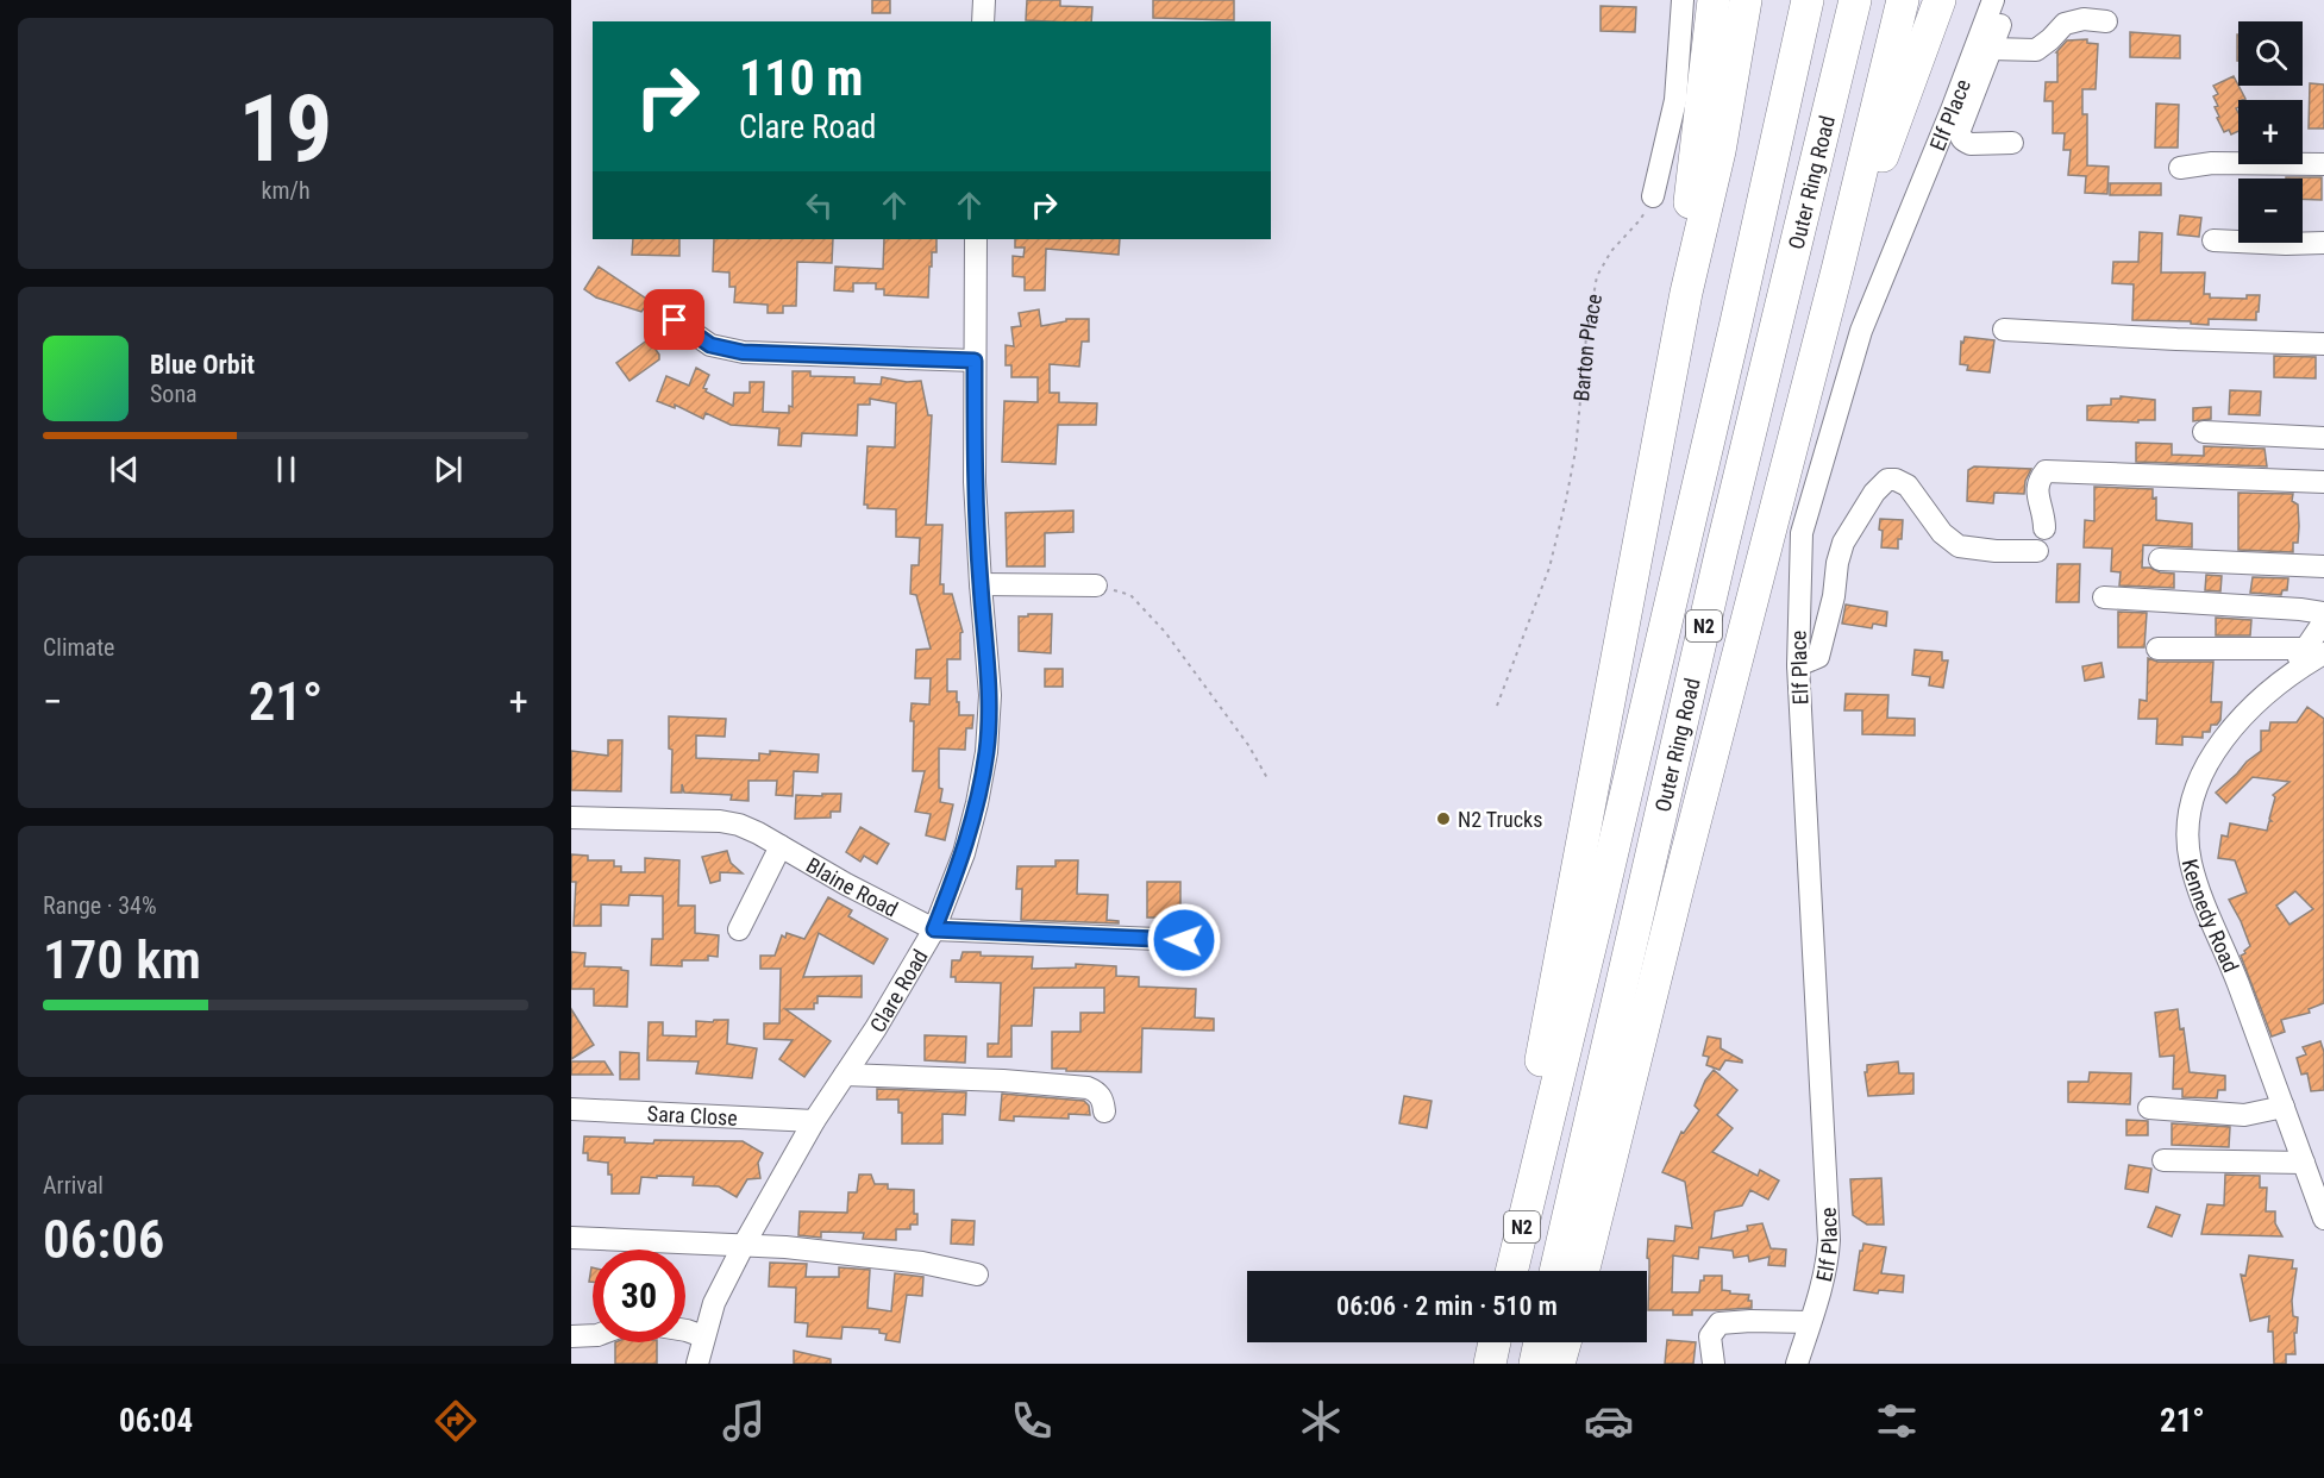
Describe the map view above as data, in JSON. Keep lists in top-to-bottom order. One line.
{"streets":{"highway":["Outer Ring Road","N2"],"street":["Elf Place","Blaine Road","Kennedy Road","Clare Road","Sara Close"],"path":["Barton Place"]},"crossings":[["Blaine Road","Clare Road"],["Clare Road","Sara Close"]],"places":["N2 Trucks"],"page":{"tile":[["19","km/h"],"Climate",["Range · 34%","170 km"],["Arrival","06:06"]],"map_buttons":["+","−"],"turn":["110 m","Clare Road"],"song":["Blue Orbit","Sona"],"heat":["−","21°","+"],"limit":"30","trip":"06:06 · 2 min · 510 m","tabs":["06:04","21°"]}}
